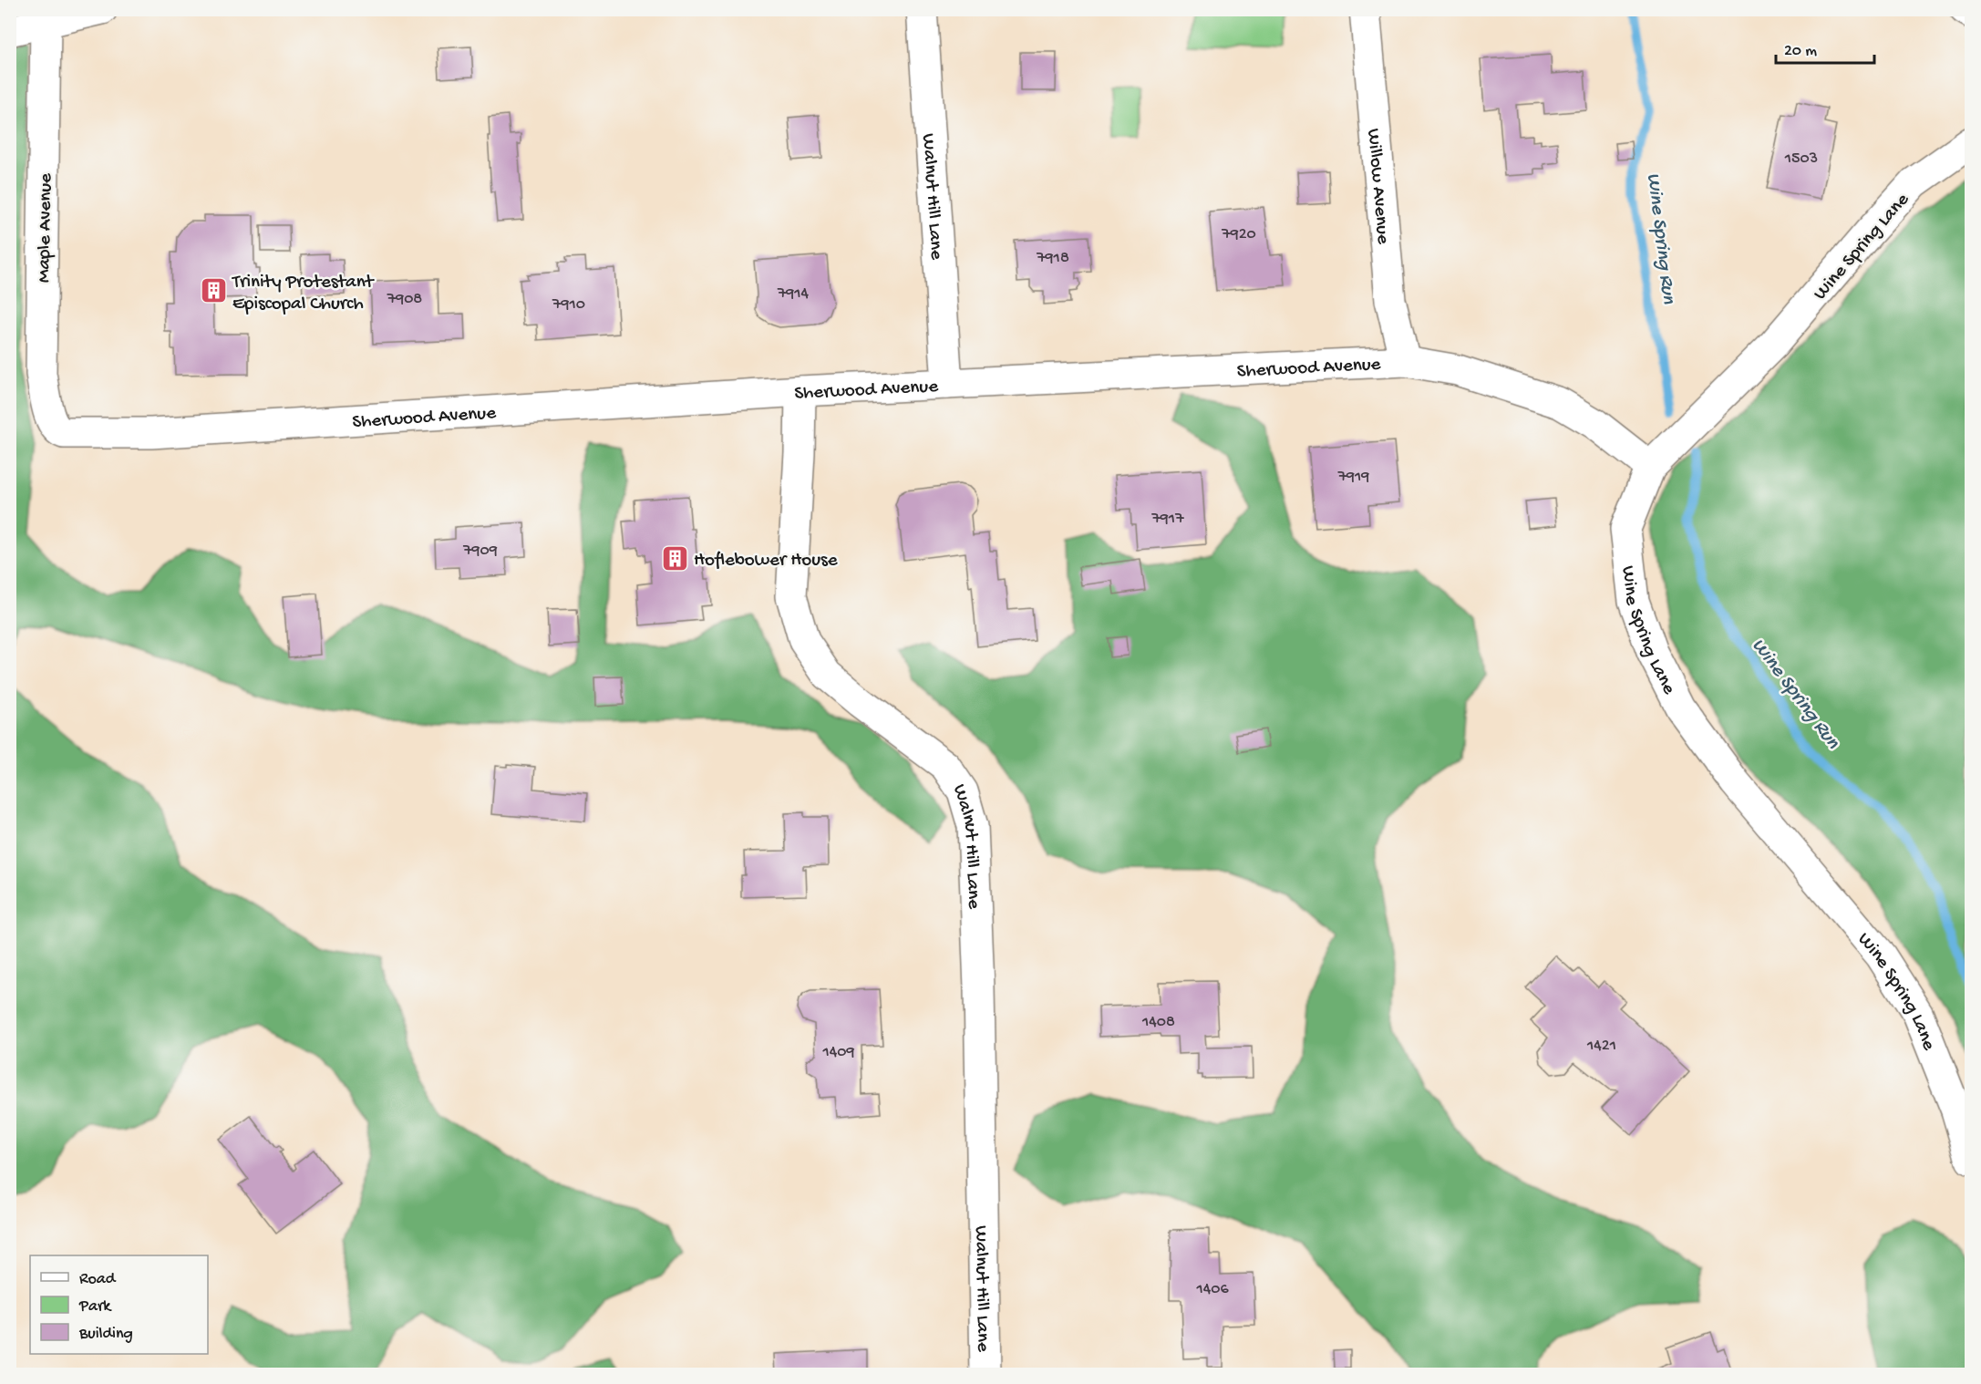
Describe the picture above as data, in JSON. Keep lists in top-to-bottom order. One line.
{"streets":{"street":["Willow Avenue","Walnut Hill Lane","Maple Avenue","Wine Spring Lane","Sherwood Avenue"]},"crossings":[["Willow Avenue","Sherwood Avenue"],["Walnut Hill Lane","Sherwood Avenue"],["Maple Avenue","Sherwood Avenue"],["Wine Spring Lane","Sherwood Avenue"]],"water":["Wine Spring Run"],"places":{"building":["Trinity Protestant Episcopal Church","Hoflebower House"]},"house_numbers":["1503","7920","7918","7914","7908","7910","7919","7917","7909","1408","1421","1409","1406"],"legend":["Road","Park","Building"],"scale_bar":"20 m"}
